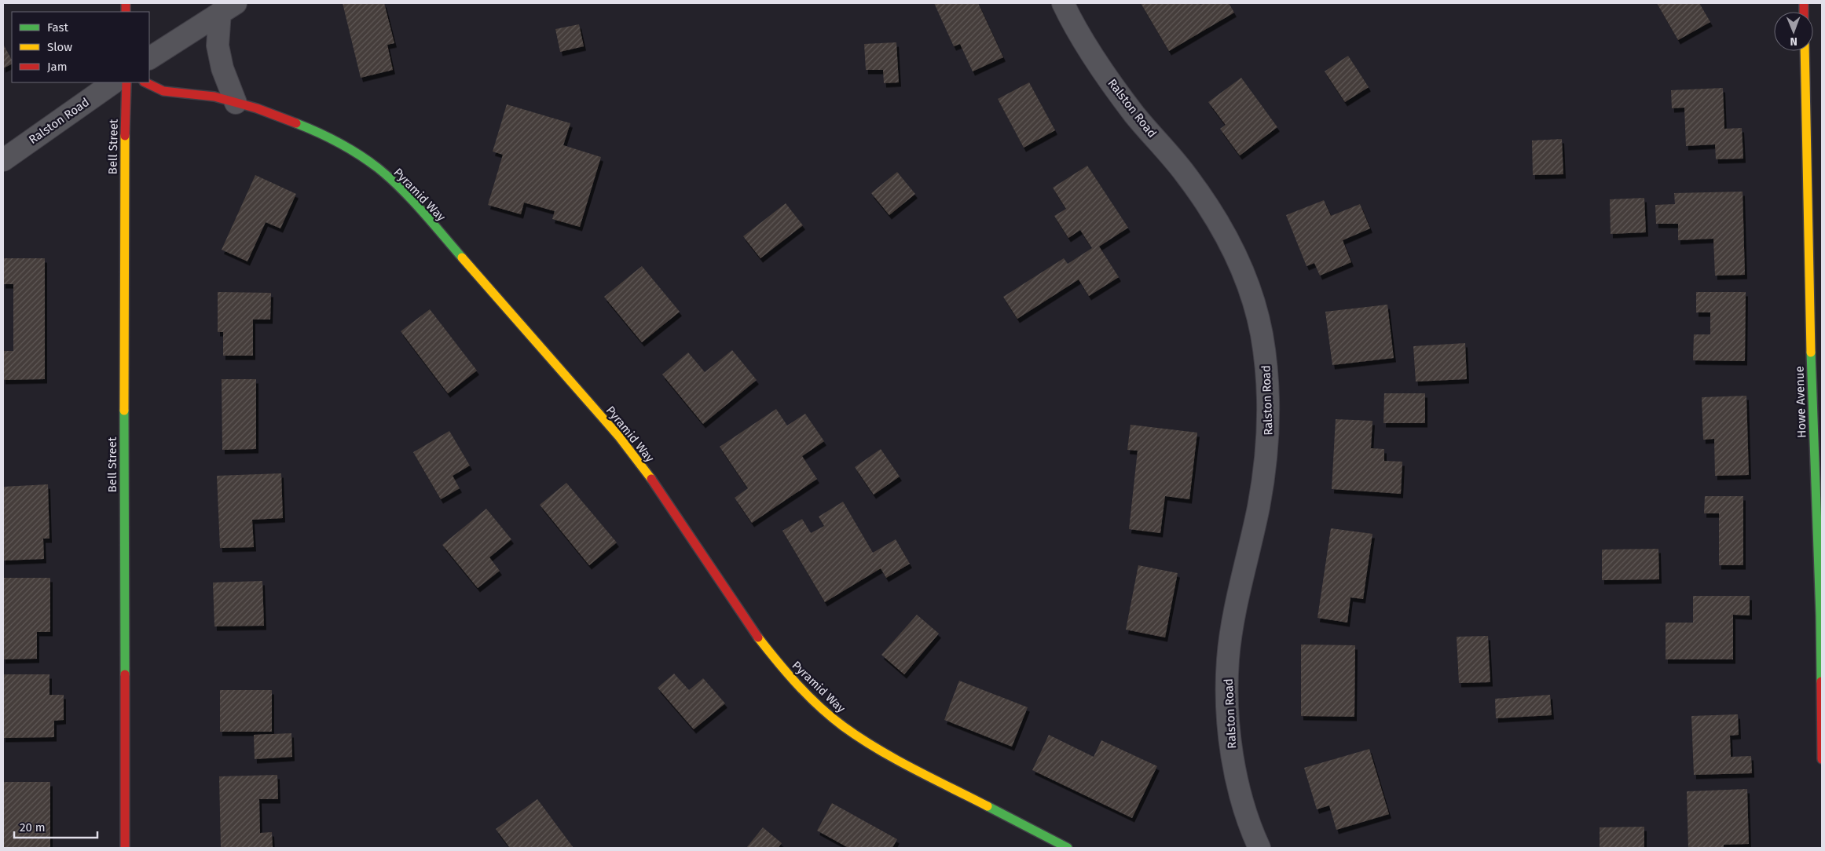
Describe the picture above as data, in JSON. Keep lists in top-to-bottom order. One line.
{"streets":{"street":["Ralston Road","Bell Street","Pyramid Way","Howe Avenue"]},"legend":["Fast","Slow","Jam"],"scale_bar":"20 m","north":"bottom"}
